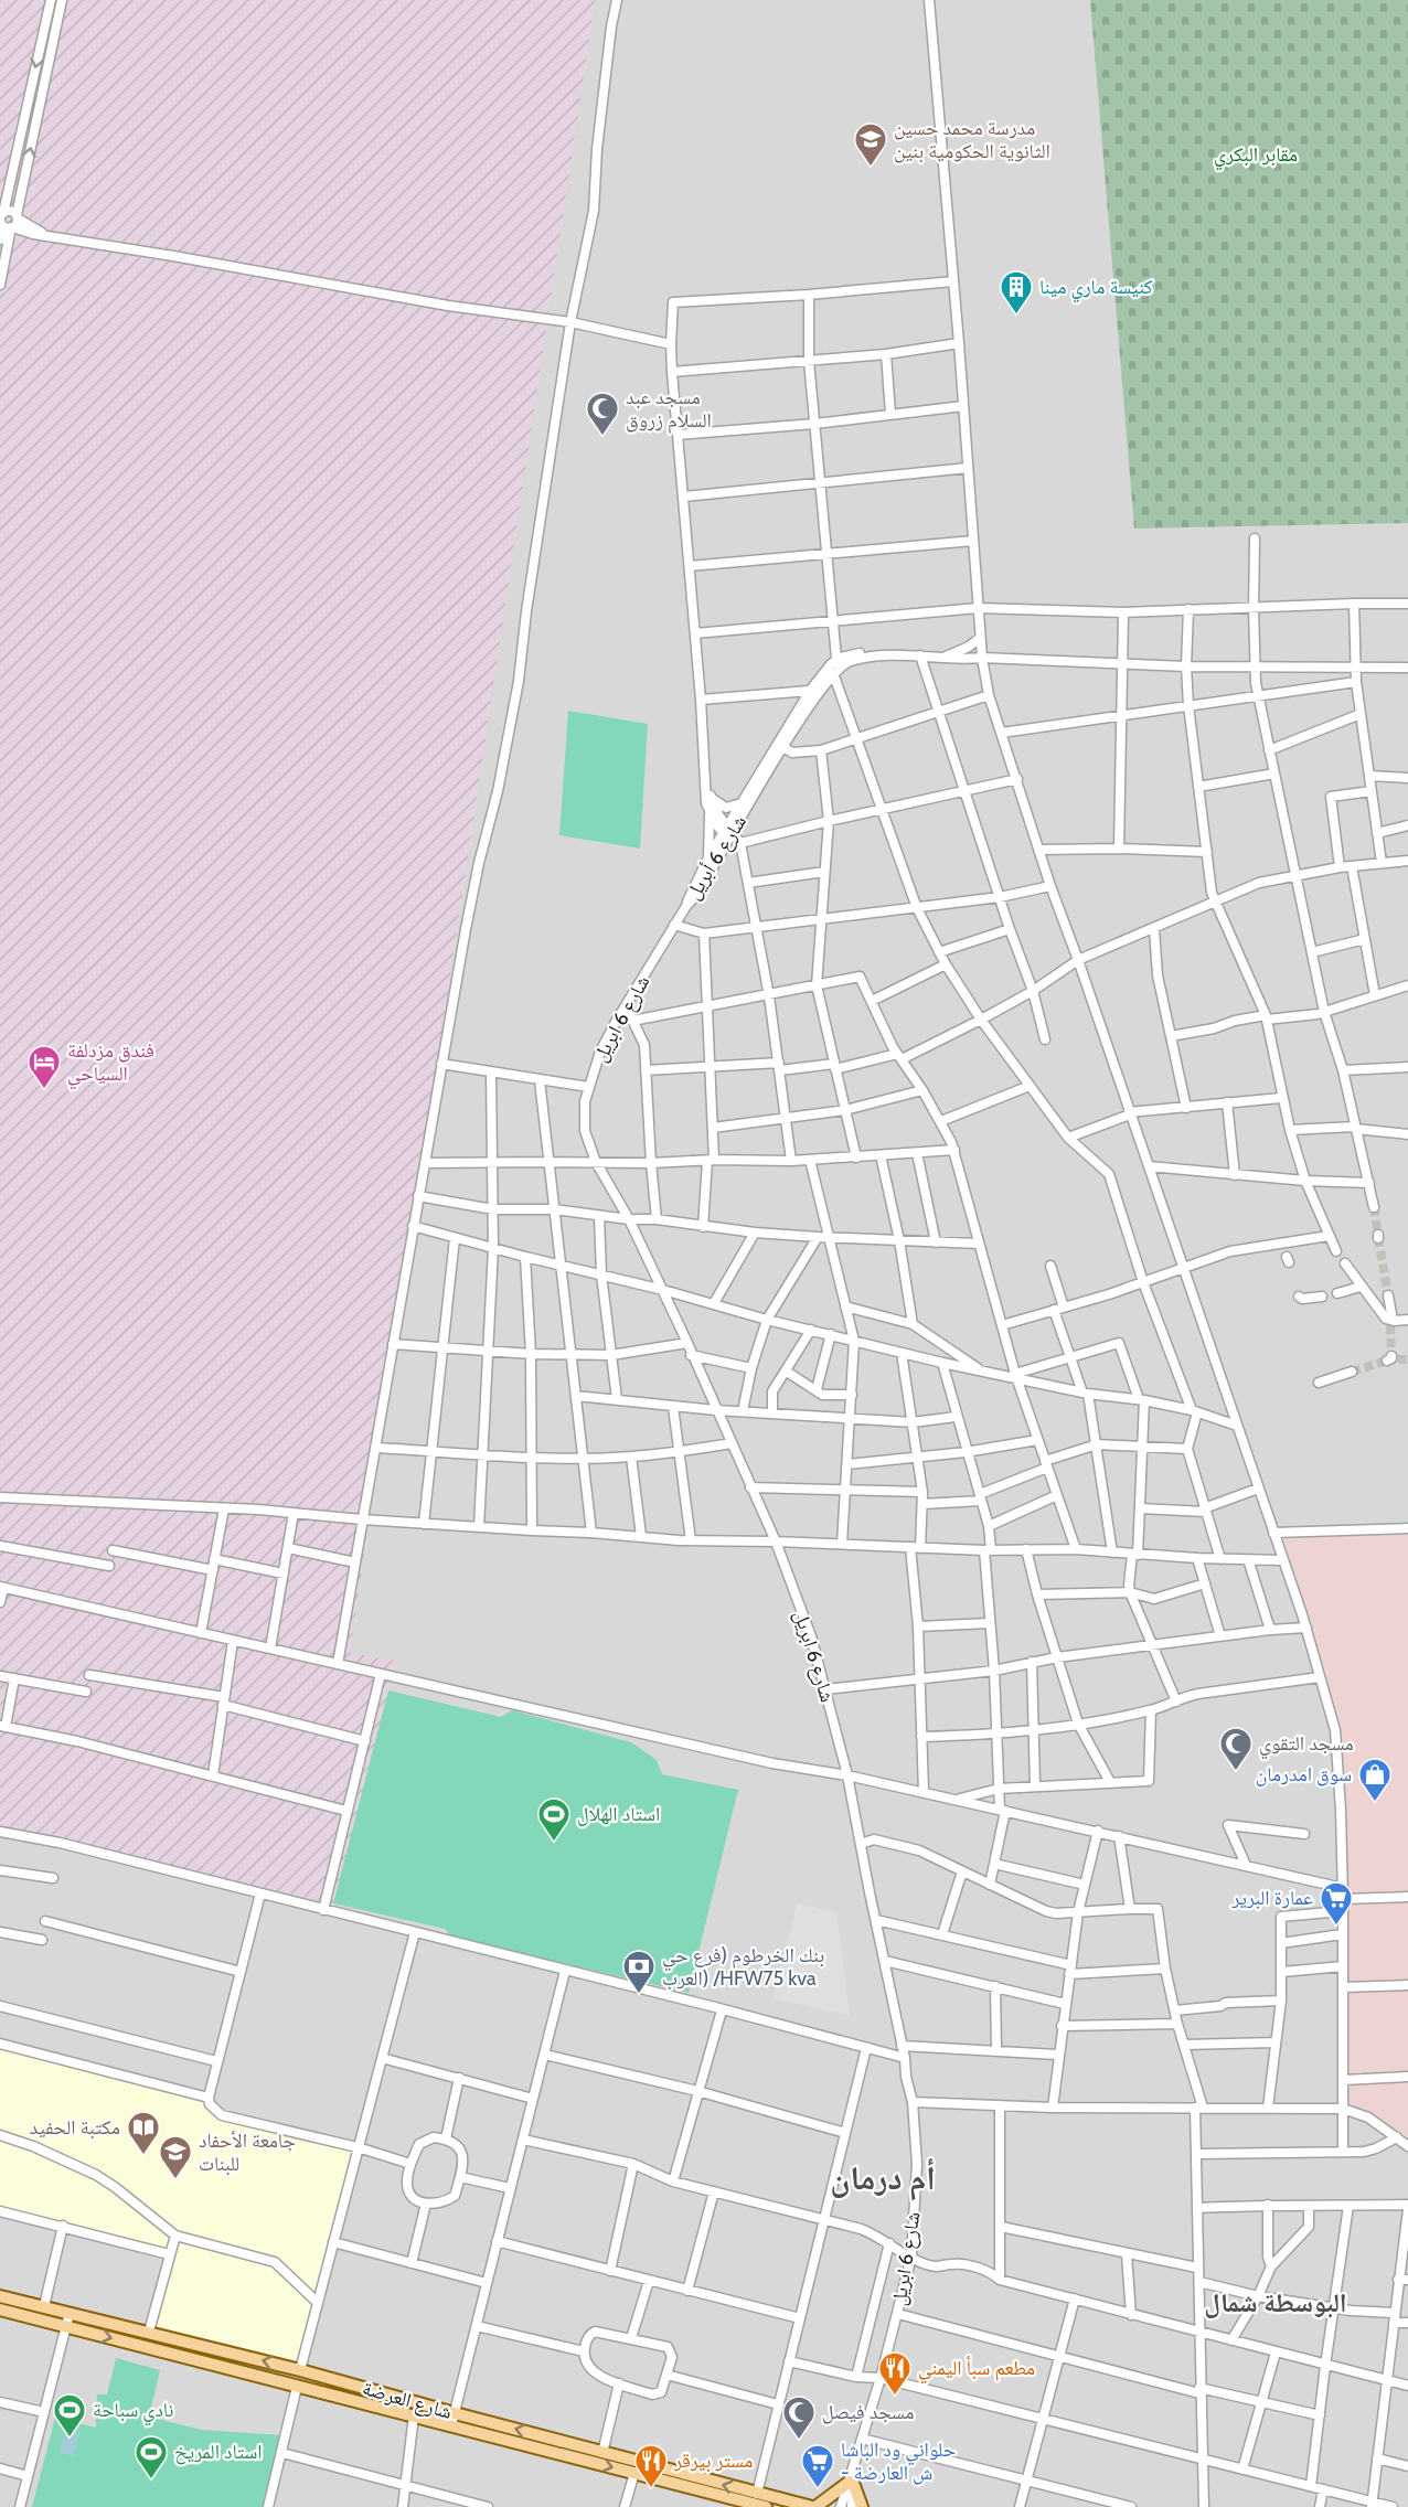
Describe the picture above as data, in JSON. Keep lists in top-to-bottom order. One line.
{"streets":{"main road":["شارع العرضة"],"street":["شارع 6 أبريل","شارع 6 ابريل"]},"crossings":[["شارع 6 أبريل","شارع 6 ابريل"]],"districts":["أم درمان","البوسطة شمال"],"parks":["مقابر البكري"],"places":{"school or university":["مدرسة محمد حسين الثانوية الحكومية بنين","جامعة الأحفاد للبنات"],"building":["كنيسة ماري مينا"],"mosque":["مسجد عبد السلام زروق","مسجد التقوي","مسجد فيصل"],"hotel":["فندق مزدلفة السياحي"],"shop":["سوق امدرمان"],"sports":["استاد الهلال","نادي سباحة","استاد المريخ"],"supermarket":["عمارة البرير","حلواني ود الباشا - ش العارضة"],"bank":["بنك الخرطوم (فرع حي العرب) /HFW75 kva"],"library":["مكتبة الحفيد"],"restaurant":["مطعم سبأ اليمني","مستر بيرقر"]}}
